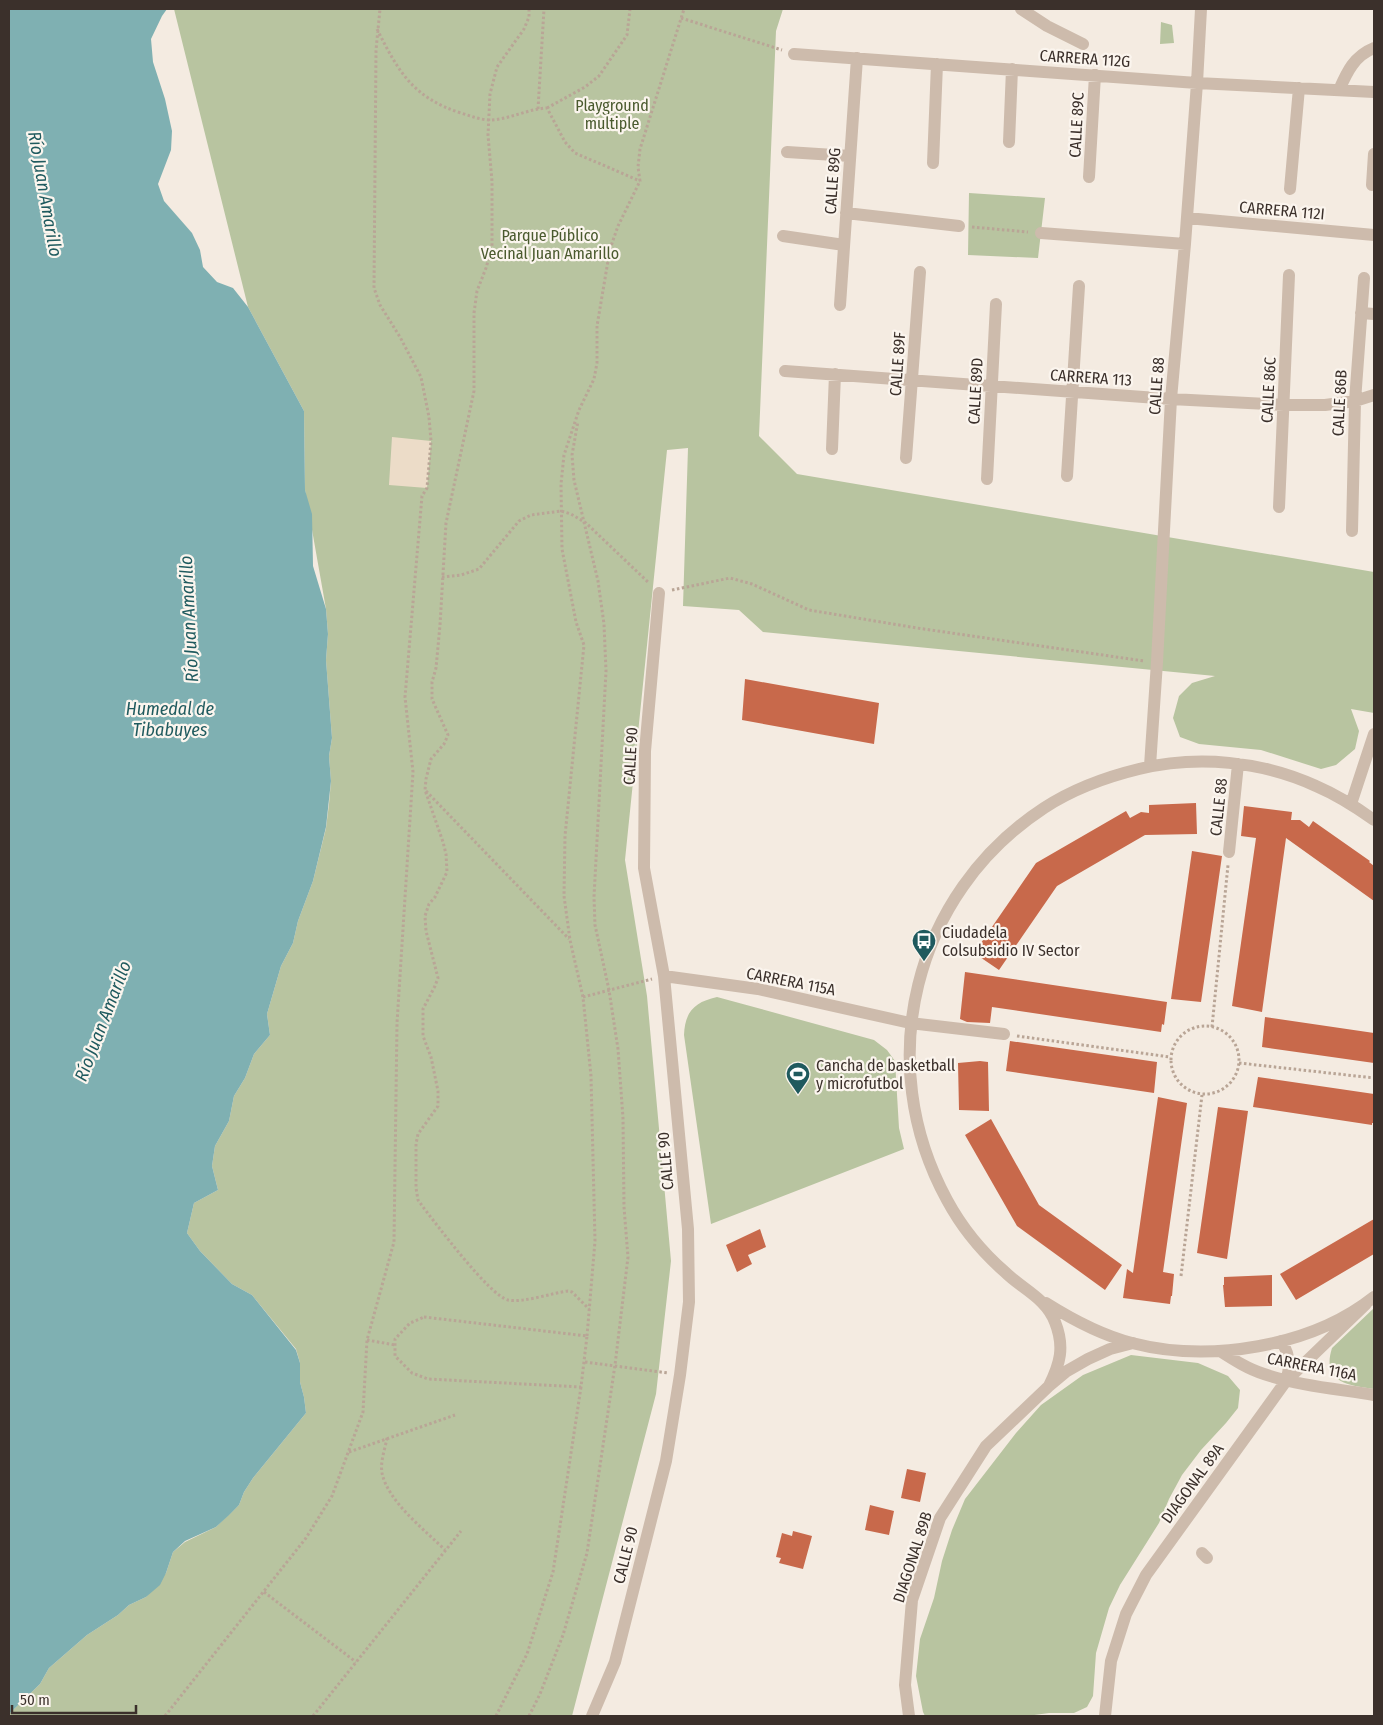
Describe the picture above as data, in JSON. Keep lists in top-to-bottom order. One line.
{"streets":{"street":["CARRERA 112G","CALLE 89C","CALLE 89G","CARRERA 112I","CALLE 89F","CARRERA 113","CALLE 88","CALLE 86C","CALLE 89D","CALLE 86B","CALLE 90","CARRERA 115A","CARRERA 116A","DIAGONAL 89A","DIAGONAL 89B"]},"crossings":[["CARRERA 112G","CALLE 89C"],["CARRERA 112G","CALLE 89G"],["CARRERA 112G","CALLE 88"],["CARRERA 112I","CALLE 88"],["CALLE 89F","CARRERA 113"],["CARRERA 113","CALLE 88"],["CARRERA 113","CALLE 86C"],["CARRERA 113","CALLE 89D"],["CARRERA 113","CALLE 86B"],["CALLE 88","DIAGONAL 89B"],["CALLE 90","CARRERA 115A"],["CARRERA 115A","DIAGONAL 89B"],["CARRERA 116A","DIAGONAL 89A"],["DIAGONAL 89A","DIAGONAL 89B"]],"water":["Río Juan Amarillo","Humedal de Tibabuyes"],"parks":["Playground multiple","Parque Público Vecinal Juan Amarillo"],"places":{"bus stop":["Ciudadela Colsubsidio IV Sector"],"sports":["Cancha de basketball y microfutbol"]},"scale_bar":"50 m"}
